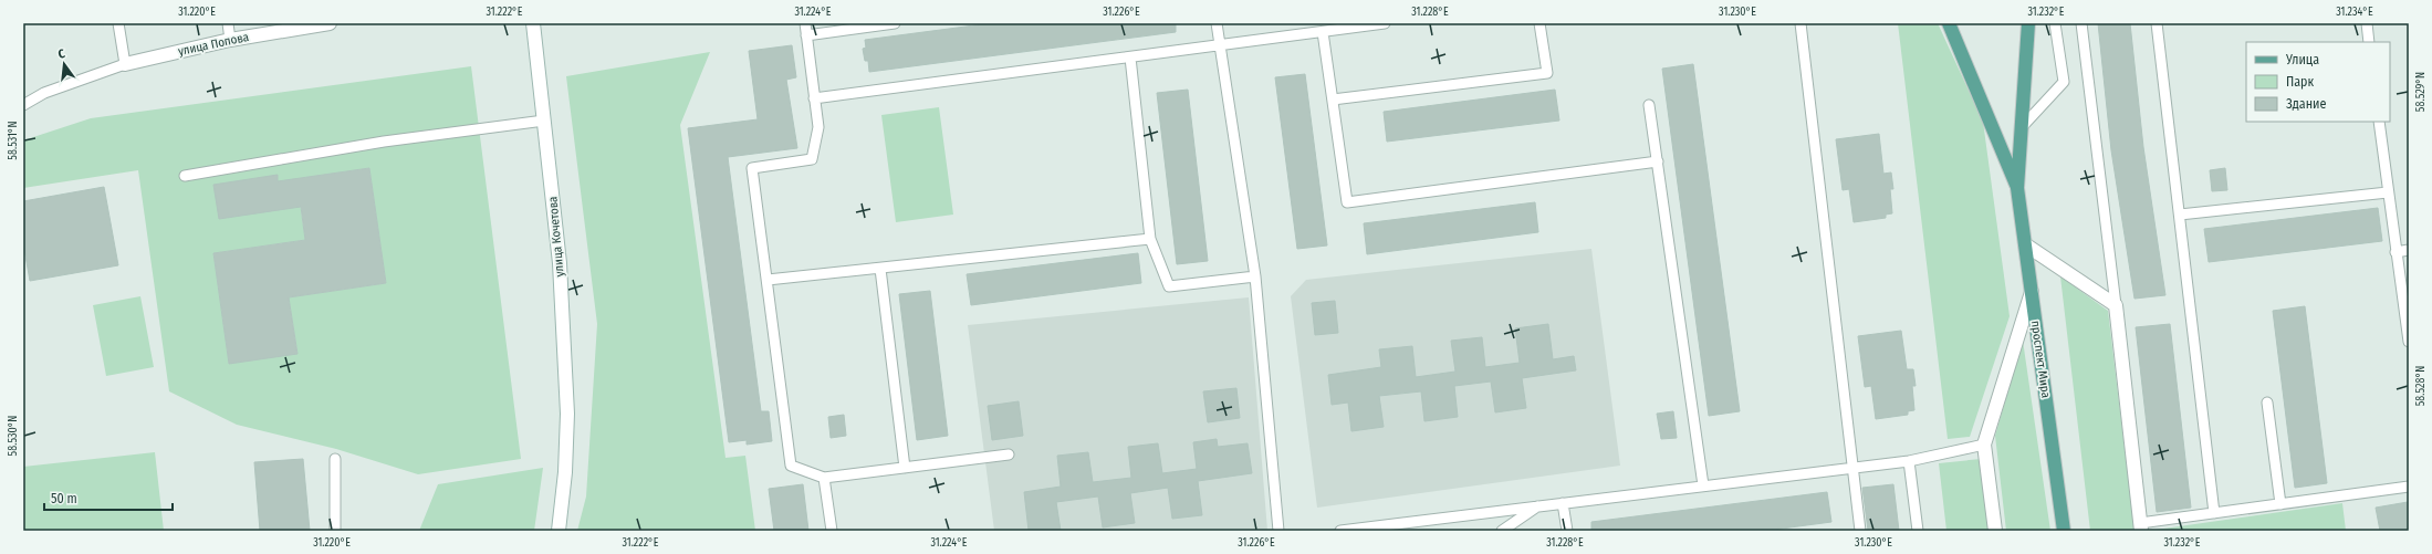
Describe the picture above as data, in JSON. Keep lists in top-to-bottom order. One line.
{"streets":{"main road":["проспект Мира"],"street":["улица Попова","улица Кочетова"]},"legend":["Улица","Парк","Здание"],"scale_bar":"50 m","north":"top","coordinates":["31.220°E","31.222°E","31.224°E","31.226°E","31.228°E","31.230°E","31.232°E","31.234°E","58.529°N","58.531°N","58.528°N","58.530°N"]}
